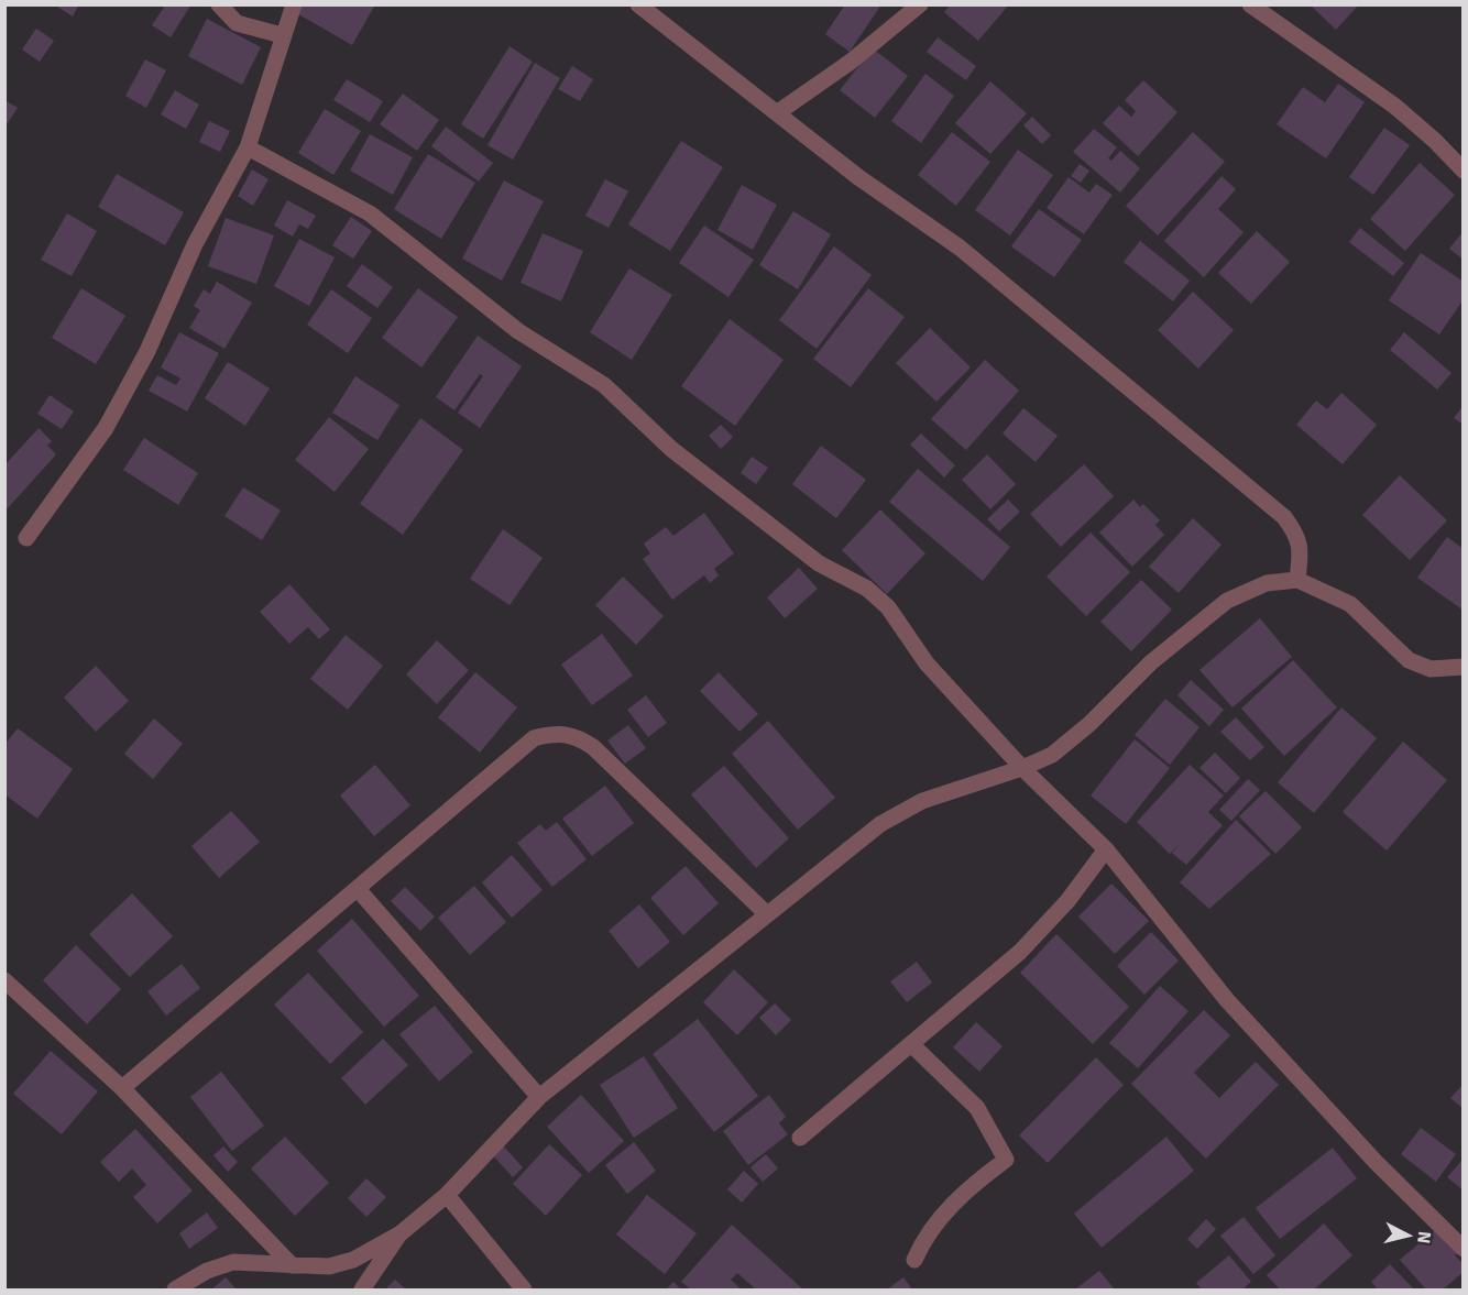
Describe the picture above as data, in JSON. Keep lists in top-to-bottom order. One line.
{"north":"right"}
